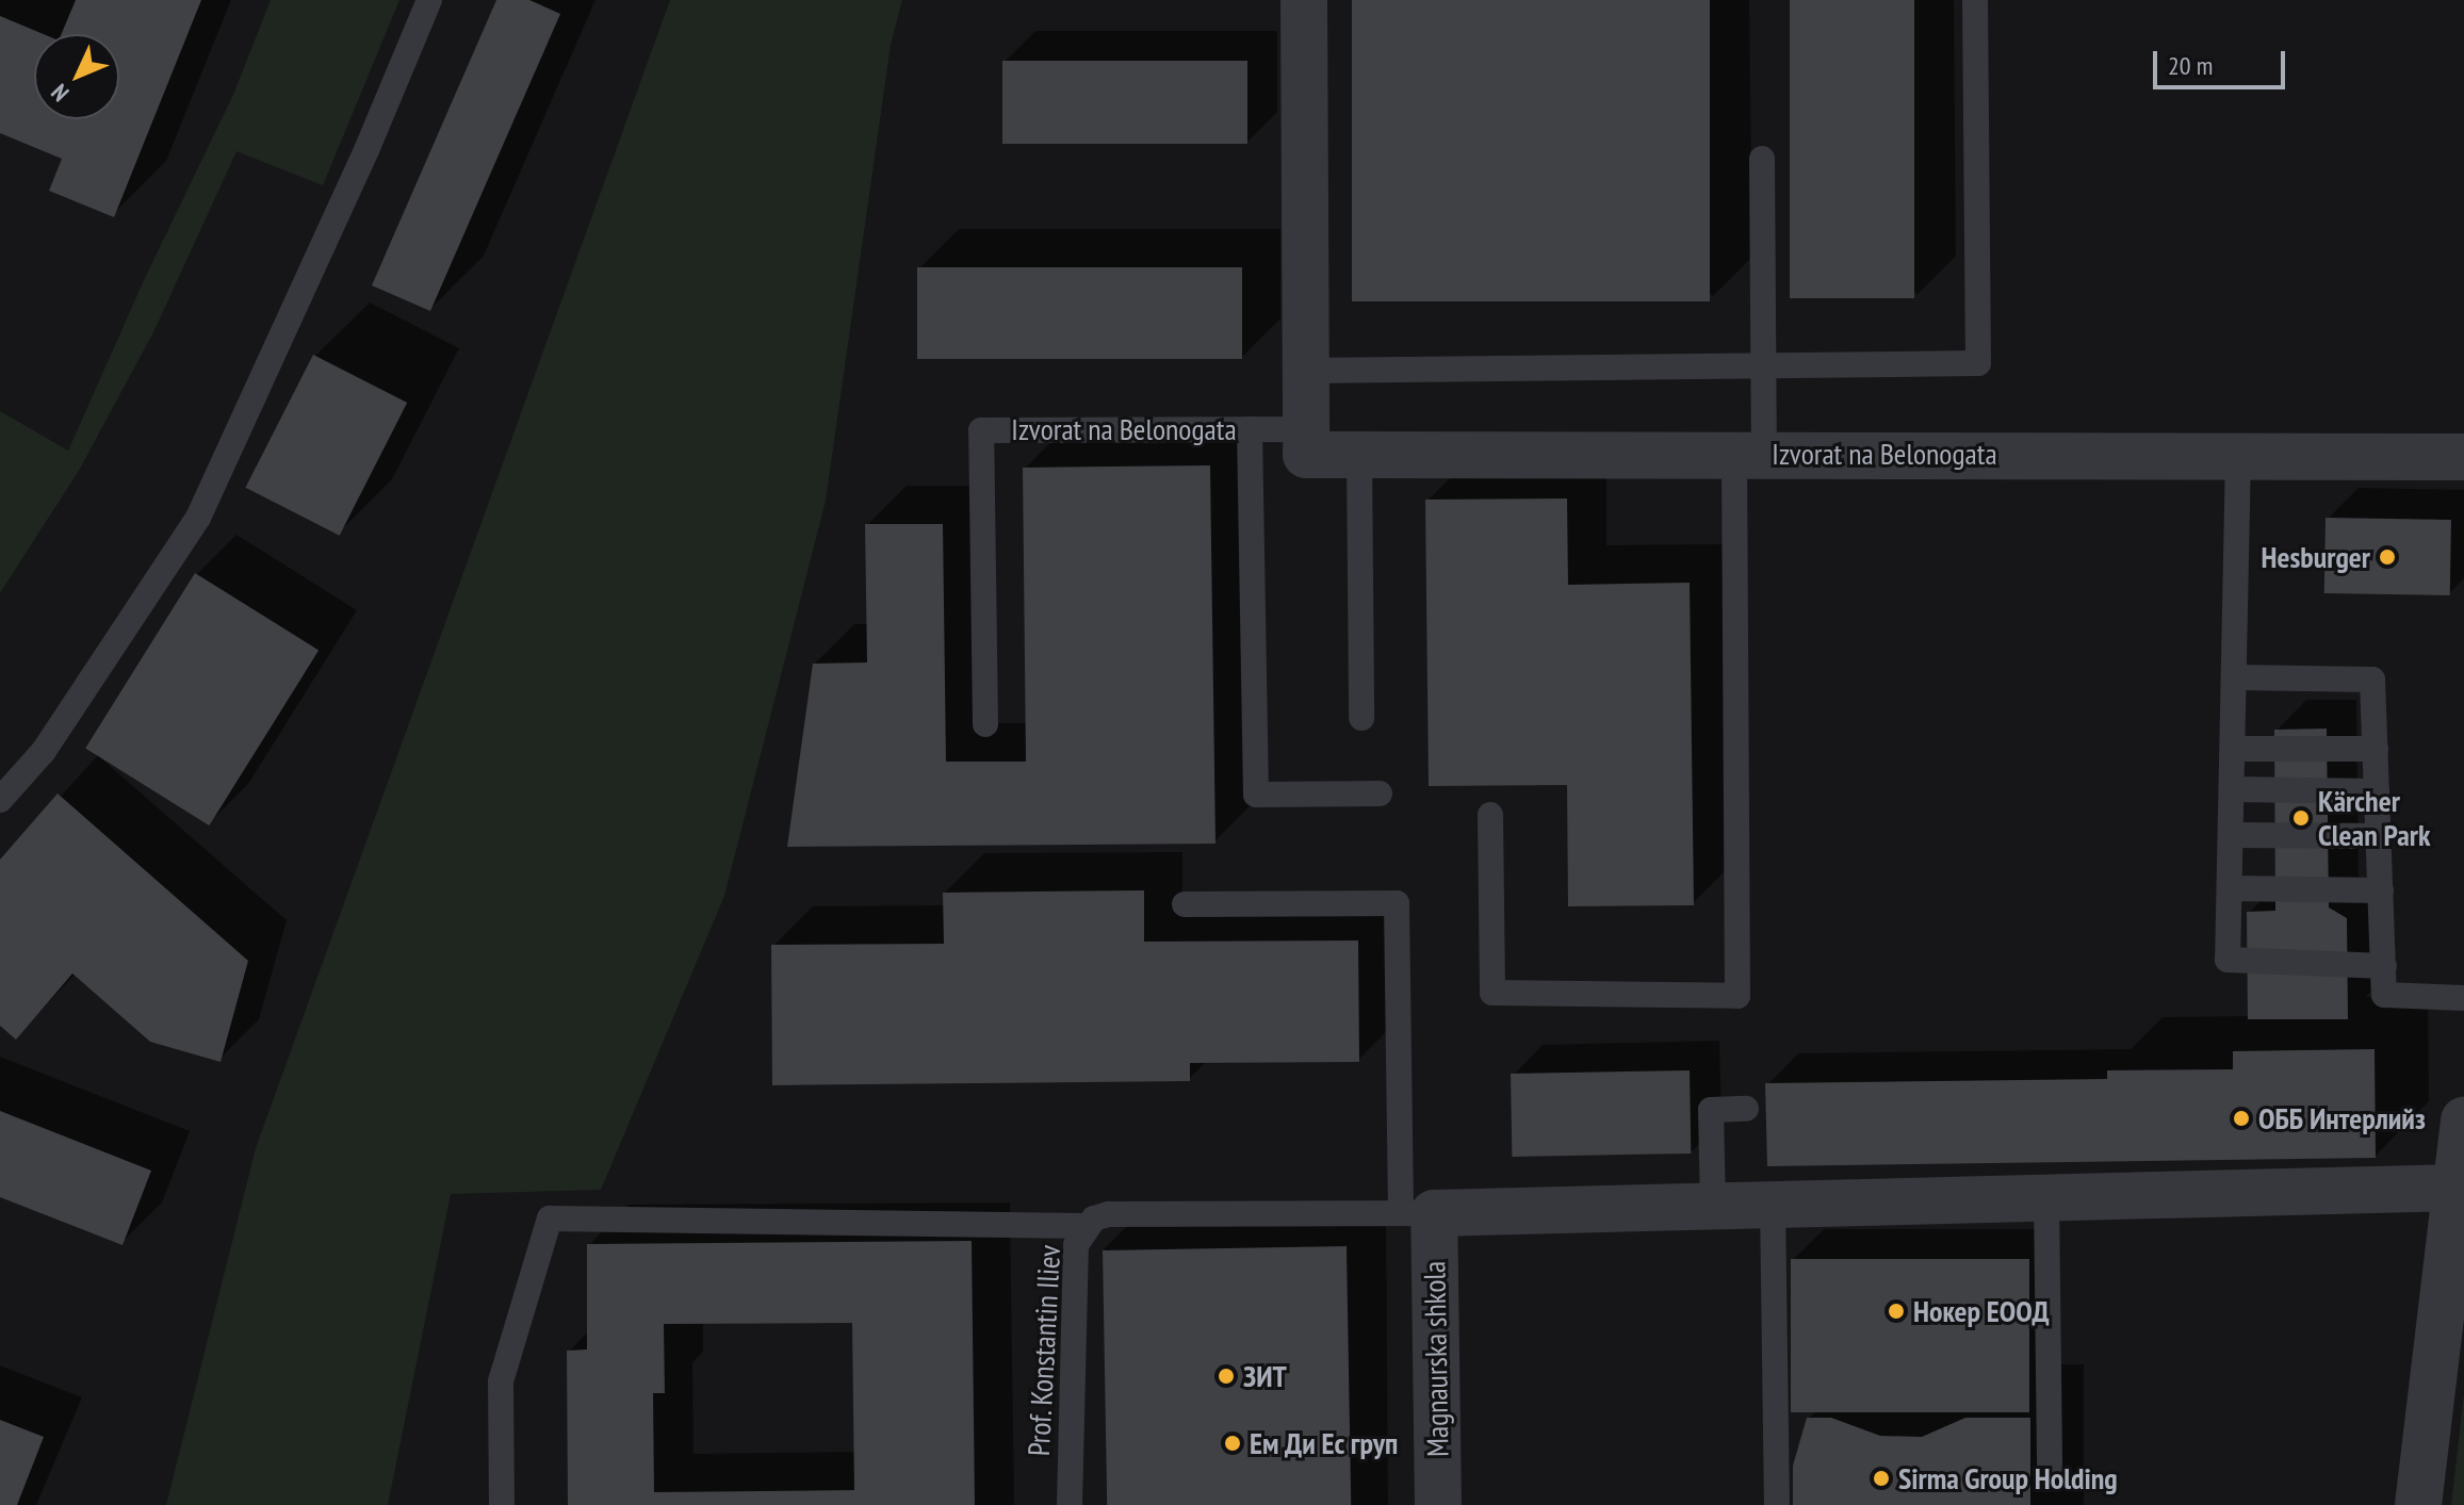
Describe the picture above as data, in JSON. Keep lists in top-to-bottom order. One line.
{"streets":{"street":["Izvorat na Belonogata","Magnaurska shkola"],"lane":["Prof. Konstantin Iliev"]},"places":["Hesburger","Kärcher Clean Park","ОББ Интерлийз","Нокер ЕООД","ЗИТ","Ем Ди Ес груп","Sirma Group Holding"],"scale_bar":"20 m","north":"bottom left"}
